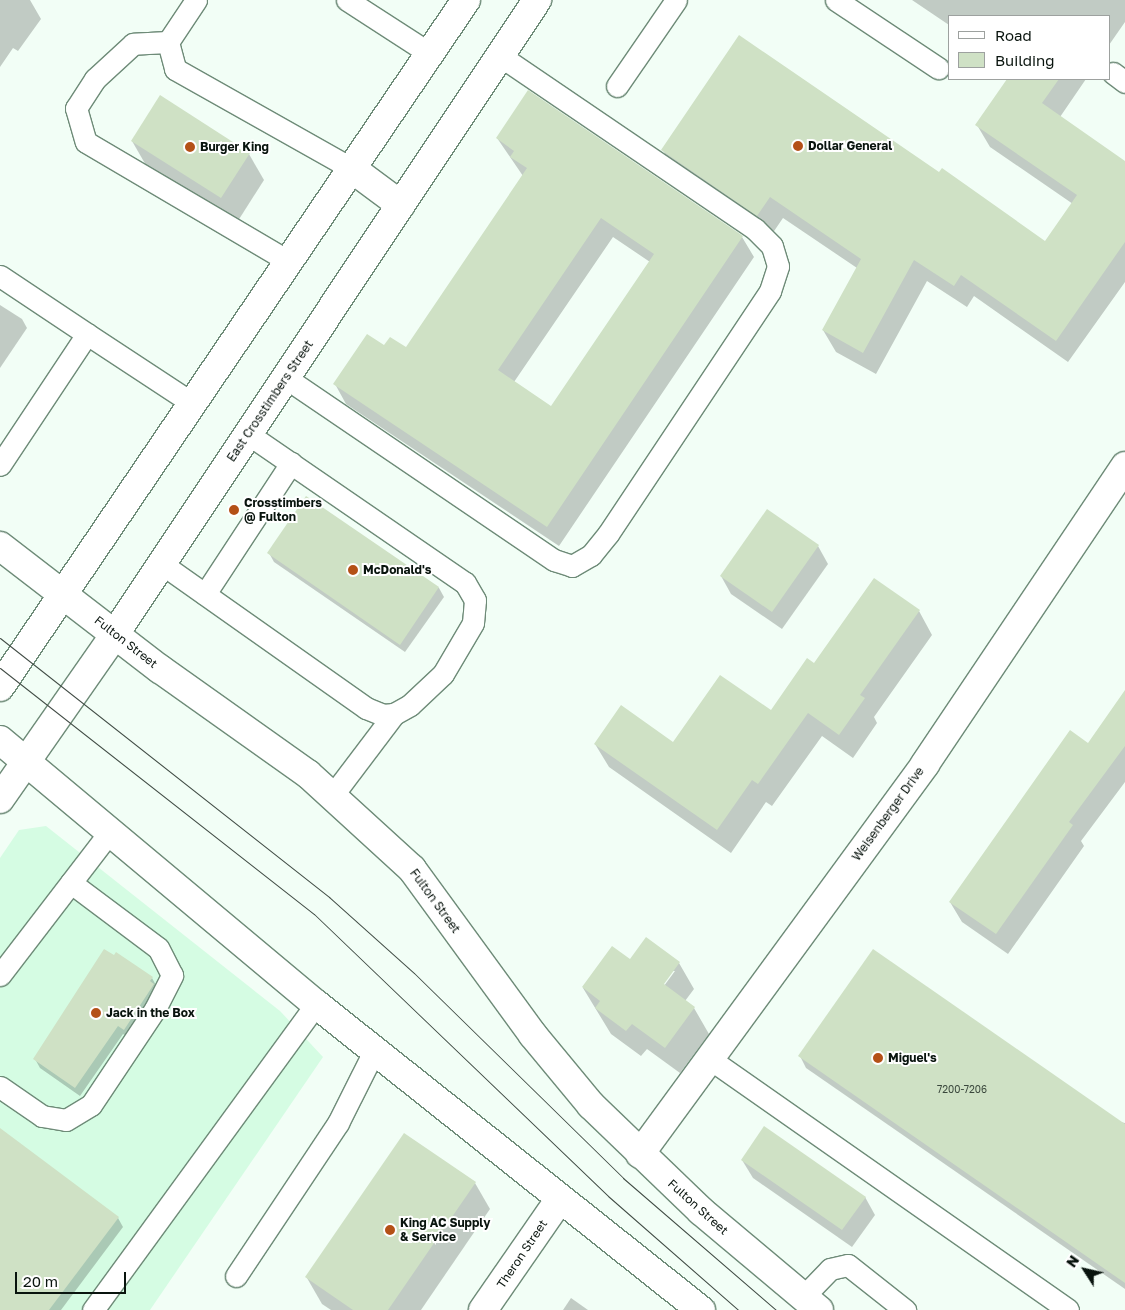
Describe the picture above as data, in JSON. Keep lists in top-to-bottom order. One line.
{"streets":{"main road":["East Crosstimbers Street","Fulton Street","Weisenberger Drive","Theron Street"]},"crossings":[["East Crosstimbers Street","Fulton Street"],["Fulton Street","Weisenberger Drive"]],"places":["Dollar General","Burger King","Crosstimbers @ Fulton","McDonald's","Jack in the Box","Miguel's","King AC Supply & Service"],"house_numbers":["7200-7206"],"legend":["Road","Building"],"scale_bar":"20 m","north":"top left"}
